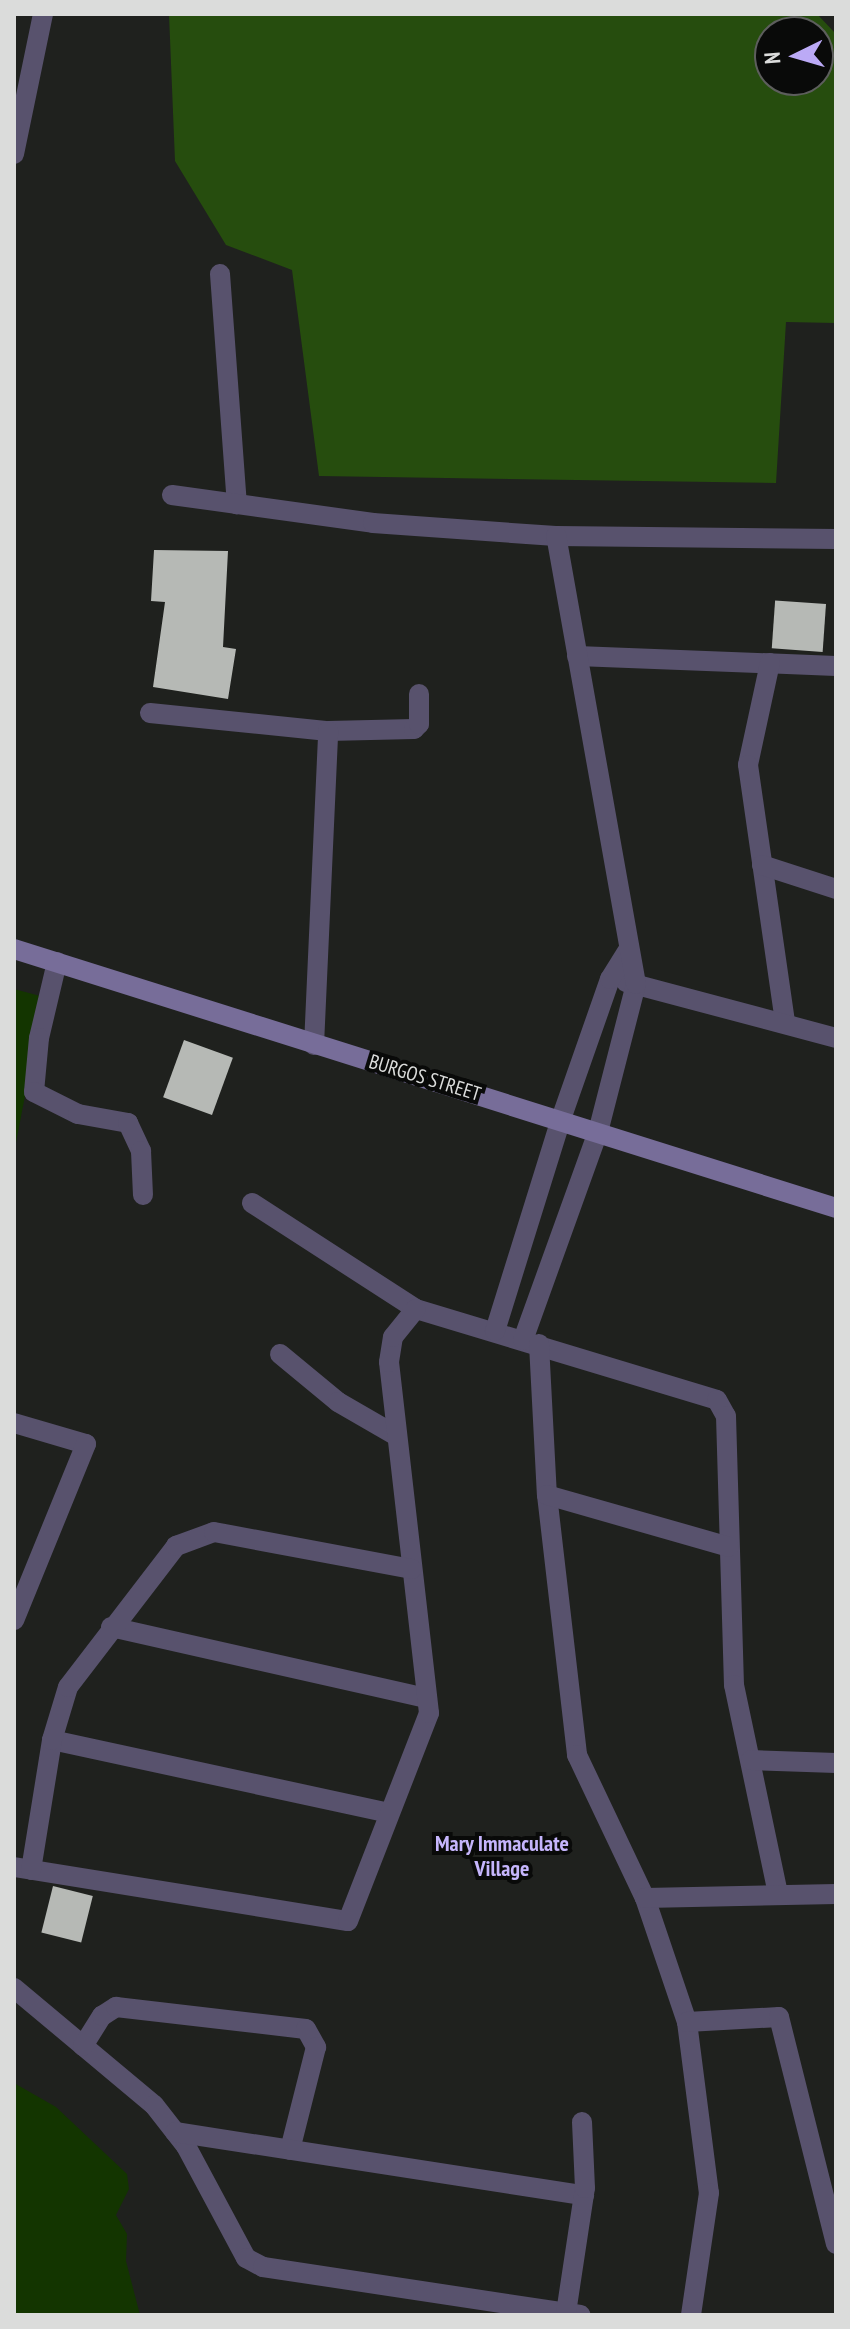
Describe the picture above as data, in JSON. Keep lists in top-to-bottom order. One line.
{"streets":{"street":["BURGOS STREET"]},"districts":["Mary Immaculate Village"],"north":"left"}
